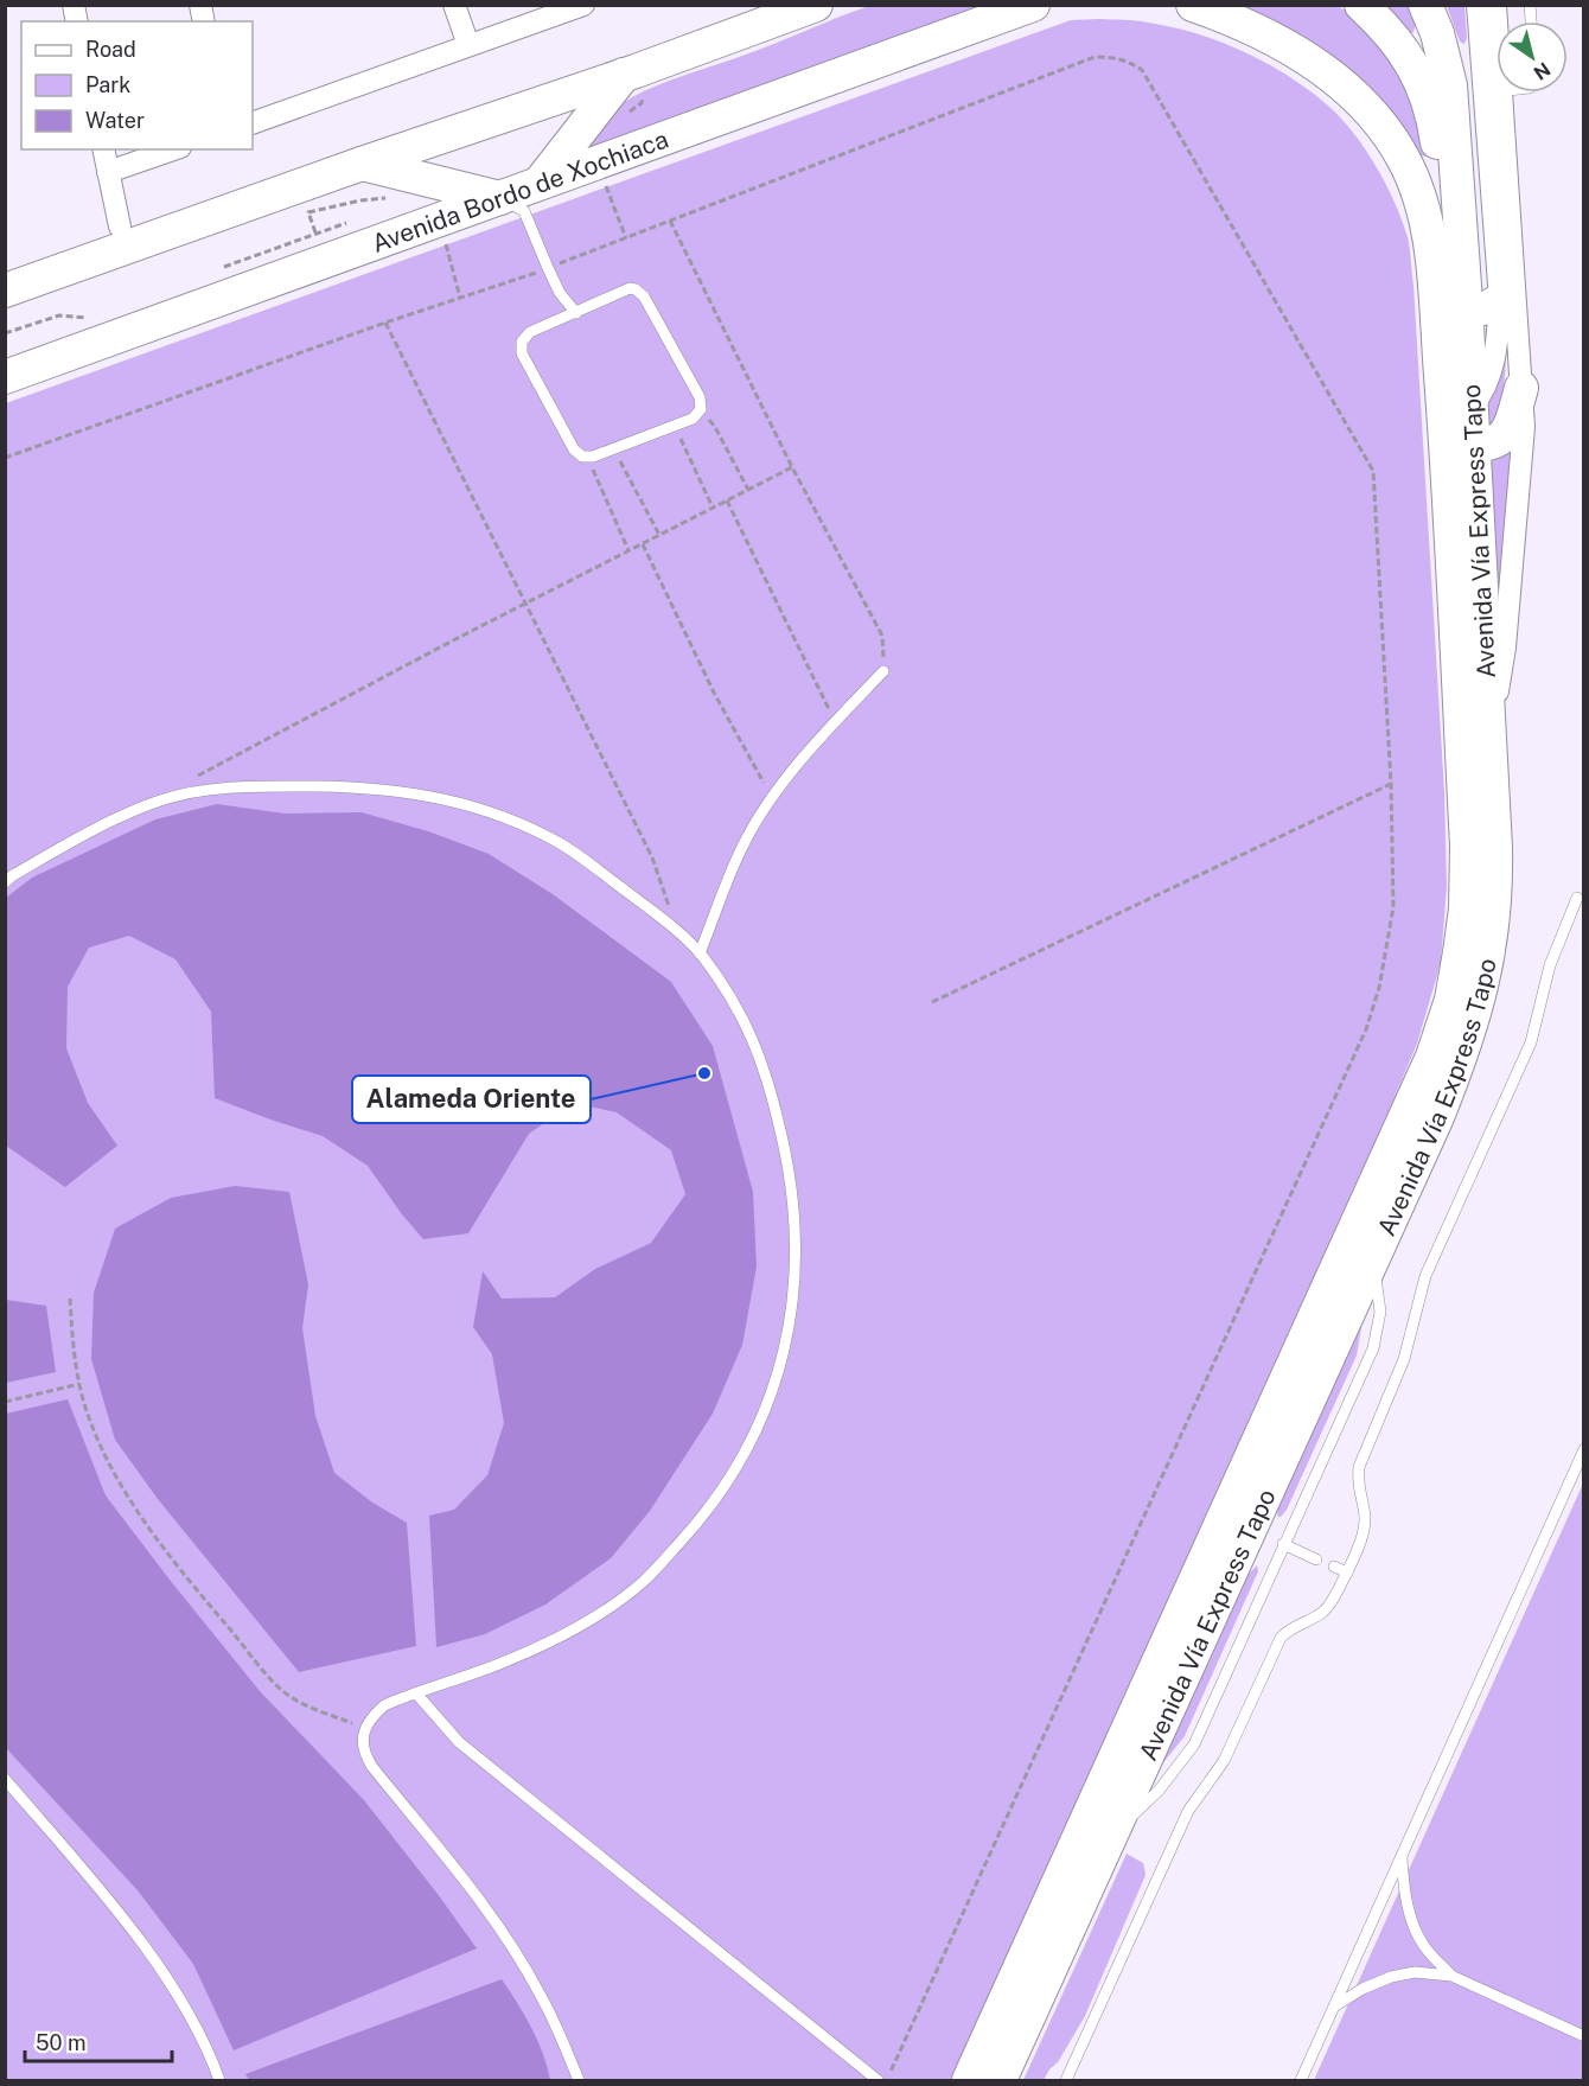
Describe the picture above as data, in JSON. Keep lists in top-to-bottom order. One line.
{"streets":{"main road":["Avenida Bordo de Xochiaca","Avenida Vía Express Tapo"]},"places":["Alameda Oriente"],"legend":["Road","Park","Water"],"scale_bar":"50 m","north":"bottom right"}
